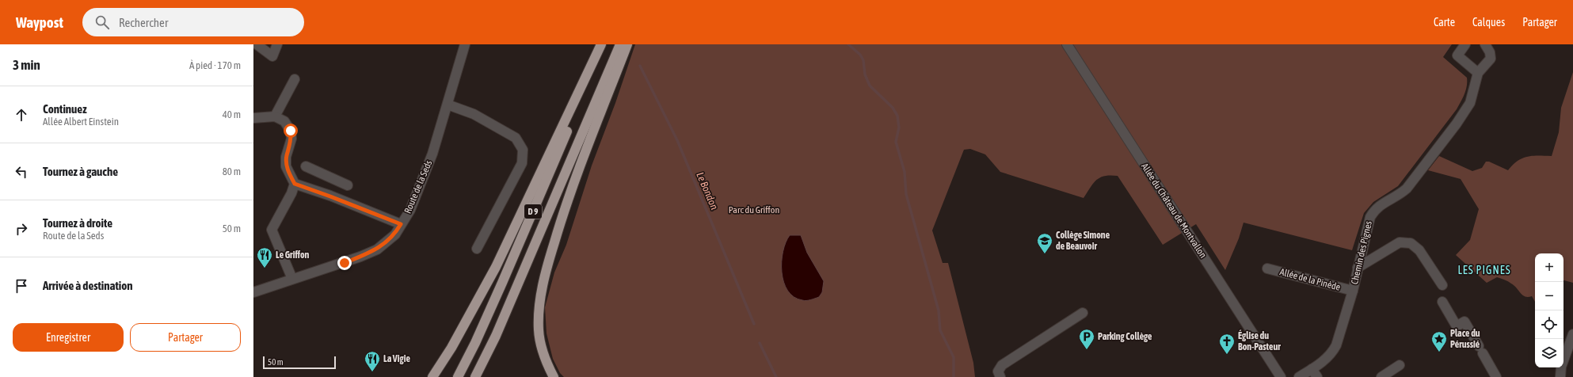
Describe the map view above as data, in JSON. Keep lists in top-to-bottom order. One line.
{"streets":{"highway":["D 9"],"street":["Route de la Seds","Allée du Château de Montvallon","Chemin des Pignes","Allée de la Pinède"]},"crossings":[["Chemin des Pignes","Allée de la Pinède"]],"districts":["LES PIGNES"],"water":["Le Bondon"],"parks":["Parc du Griffon"],"places":{"school or university":["Collège Simone de Beauvoir"],"restaurant":["Le Griffon","La Vigie"],"parking":["Parking Collège"],"place":["Place du Pérussié"],"church":["Église du Bon-Pasteur"]},"scale_bar":"50 m","page":{"header":"Waypost","search":"Rechercher","nav":["Carte","Calques","Partager"],"heading":["3 min","À pied · 170 m"],"list":[["Continuez","Allée Albert Einstein","40 m"],["Tournez à gauche","80 m"],["Tournez à droite","Route de la Seds","50 m"],"Arrivée à destination"],"map_buttons":["+","−"],"buttons":["Enregistrer","Partager"],"scale":"50 m"}}
